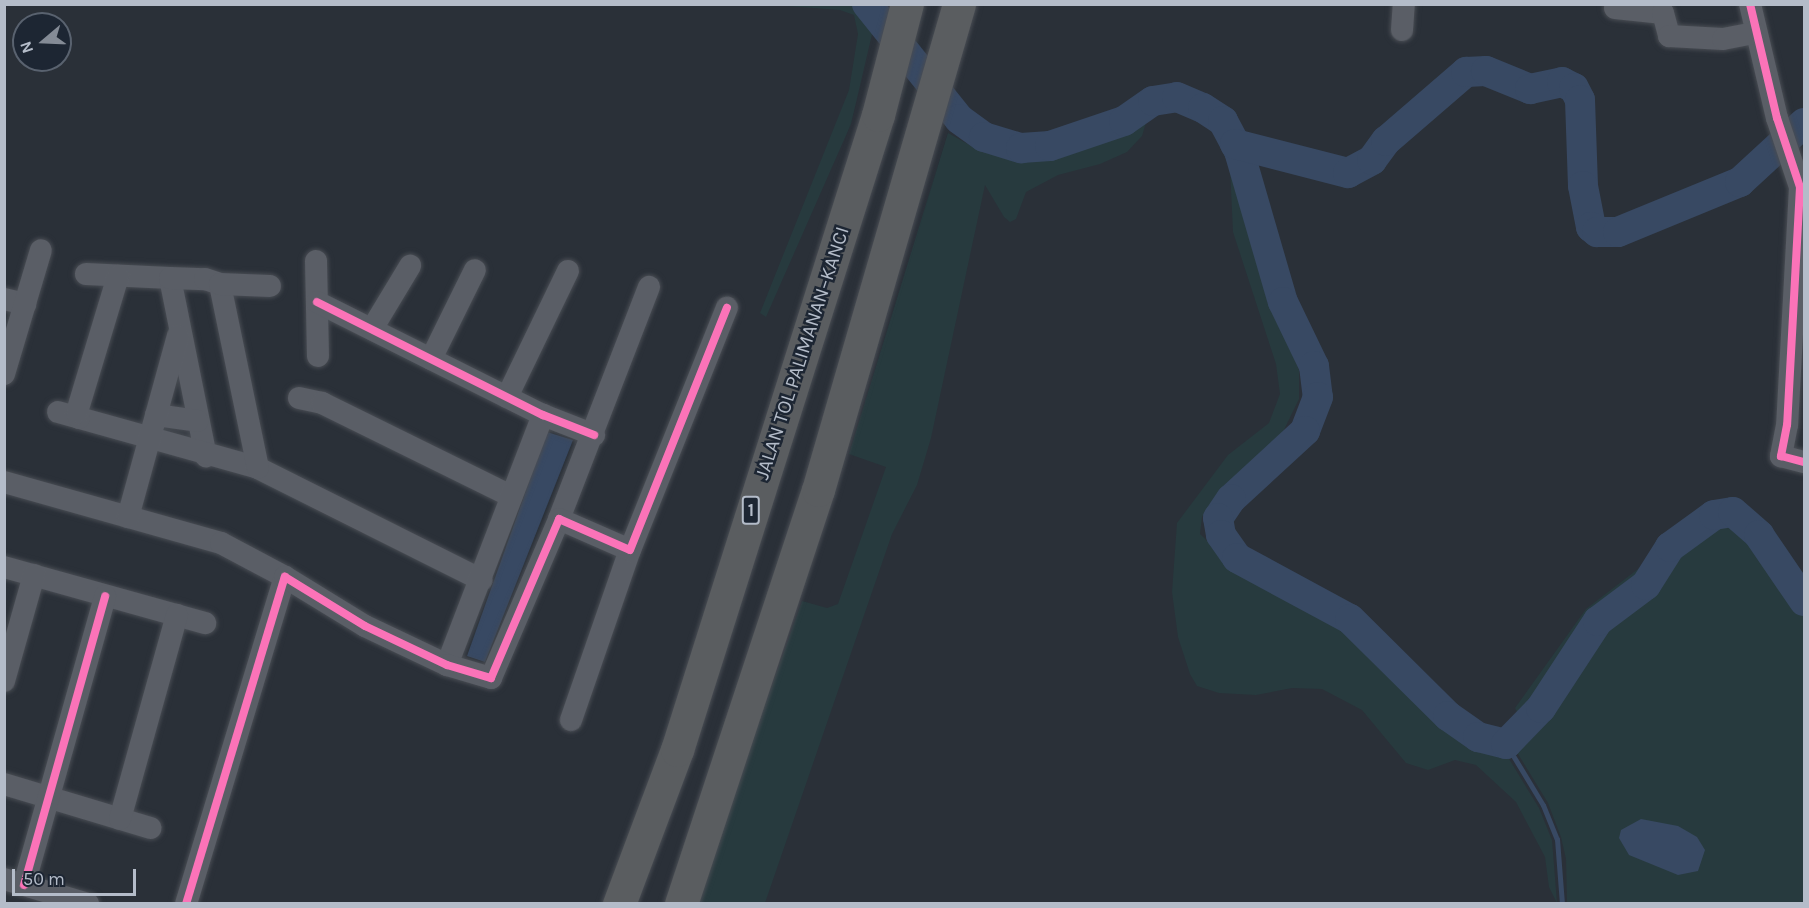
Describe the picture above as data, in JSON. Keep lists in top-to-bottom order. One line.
{"streets":{"highway":["JALAN TOL PALIMANAN–KANCI","1"]},"scale_bar":"50 m","north":"left"}
